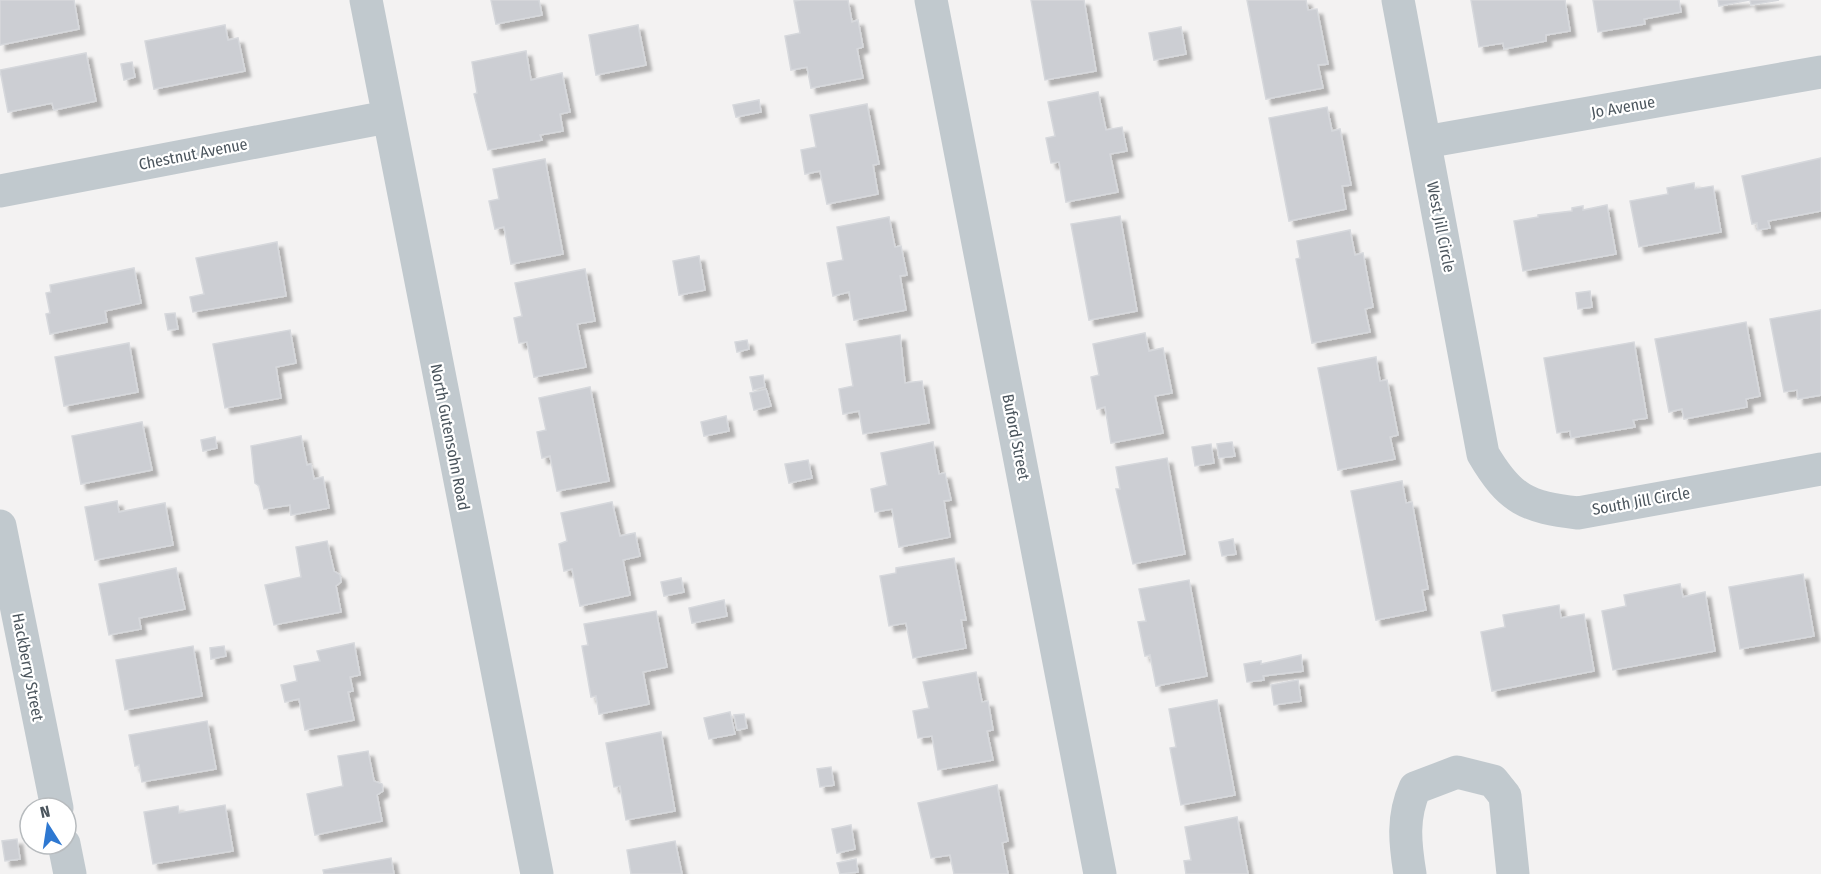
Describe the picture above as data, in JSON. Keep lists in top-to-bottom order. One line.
{"streets":{"street":["Jo Avenue","Chestnut Avenue","West Jill Circle","North Gutensohn Road","Buford Street","South Jill Circle","Hackberry Street"]},"crossings":[["Jo Avenue","West Jill Circle"],["Chestnut Avenue","North Gutensohn Road"],["West Jill Circle","South Jill Circle"]],"north":"top"}
